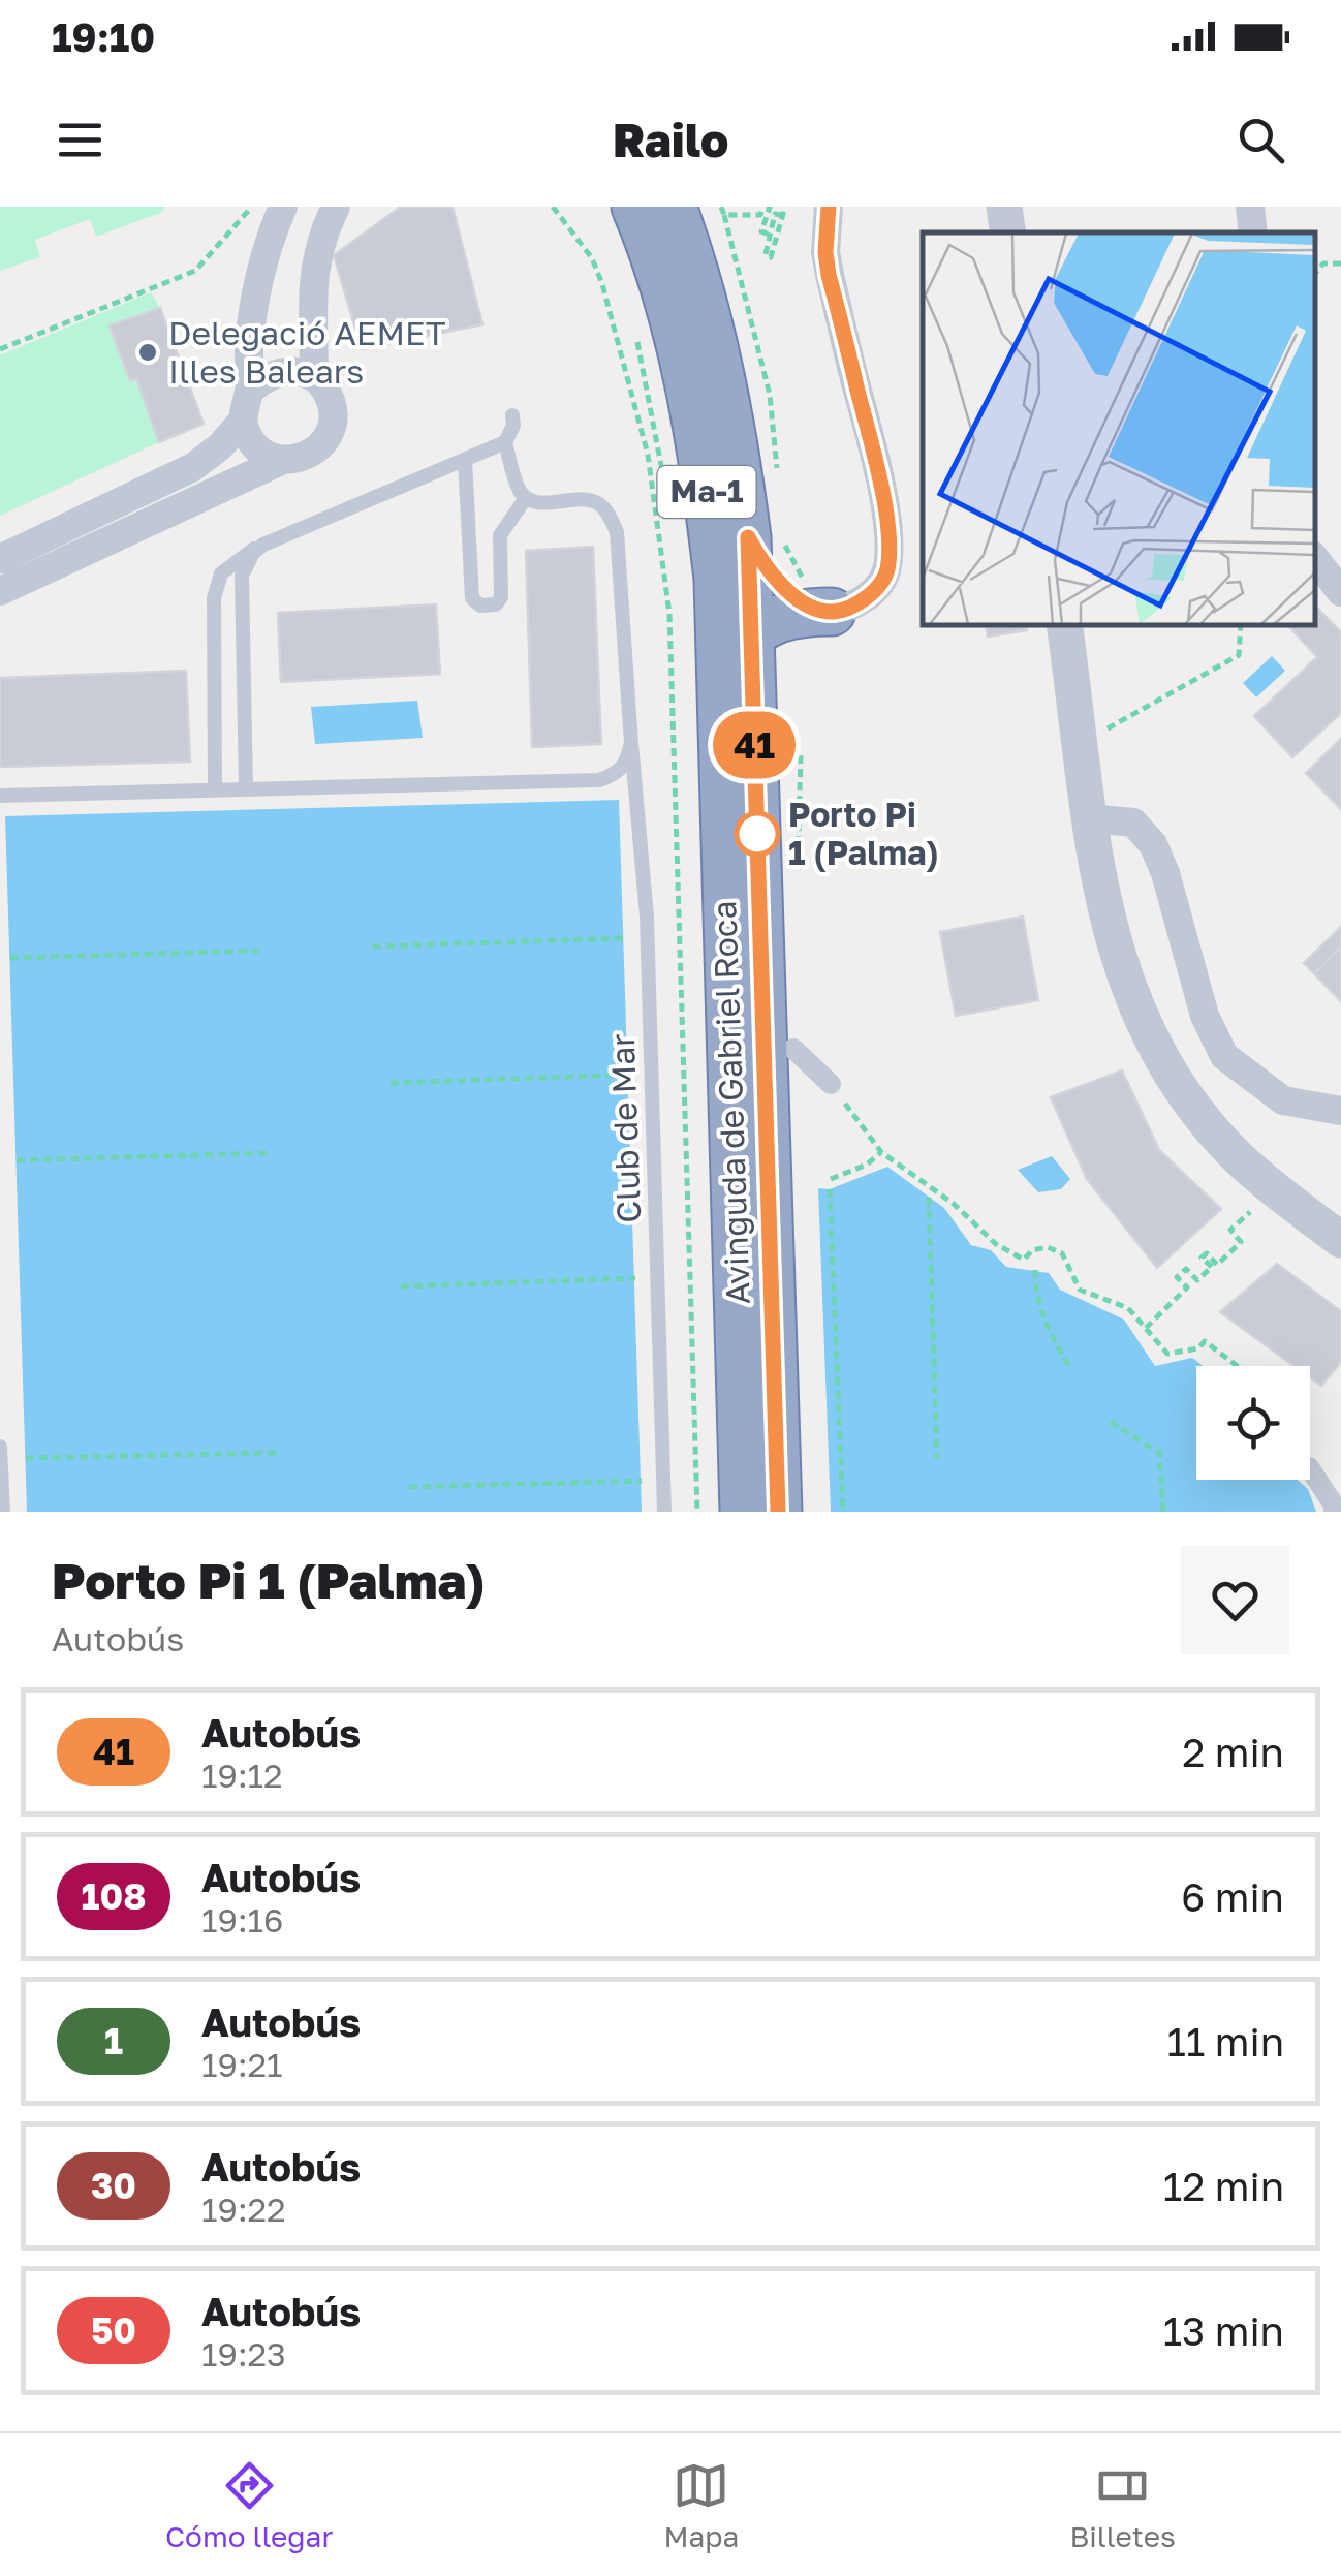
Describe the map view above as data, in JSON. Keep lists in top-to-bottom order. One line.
{"streets":{"highway":["Ma-1","Avinguda de Gabriel Roca"],"lane":["Club de Mar"]},"places":["Delegació AEMET Illes Balears","Porto Pi 1 (Palma)"],"lines":["bus line 41"],"page":{"status":"19:10","header":"Railo","on_map":"41","heading":["Porto Pi 1 (Palma)","Autobús"],"list":[{"mark":"41","name":"Autobús","note":"19:12","value":"2 min"},{"mark":"108","name":"Autobús","note":"19:16","value":"6 min"},{"mark":"1","name":"Autobús","note":"19:21","value":"11 min"},{"mark":"30","name":"Autobús","note":"19:22","value":"12 min"},{"mark":"50","name":"Autobús","note":"19:23","value":"13 min"}],"tabs":["Cómo llegar","Mapa","Billetes"]}}
